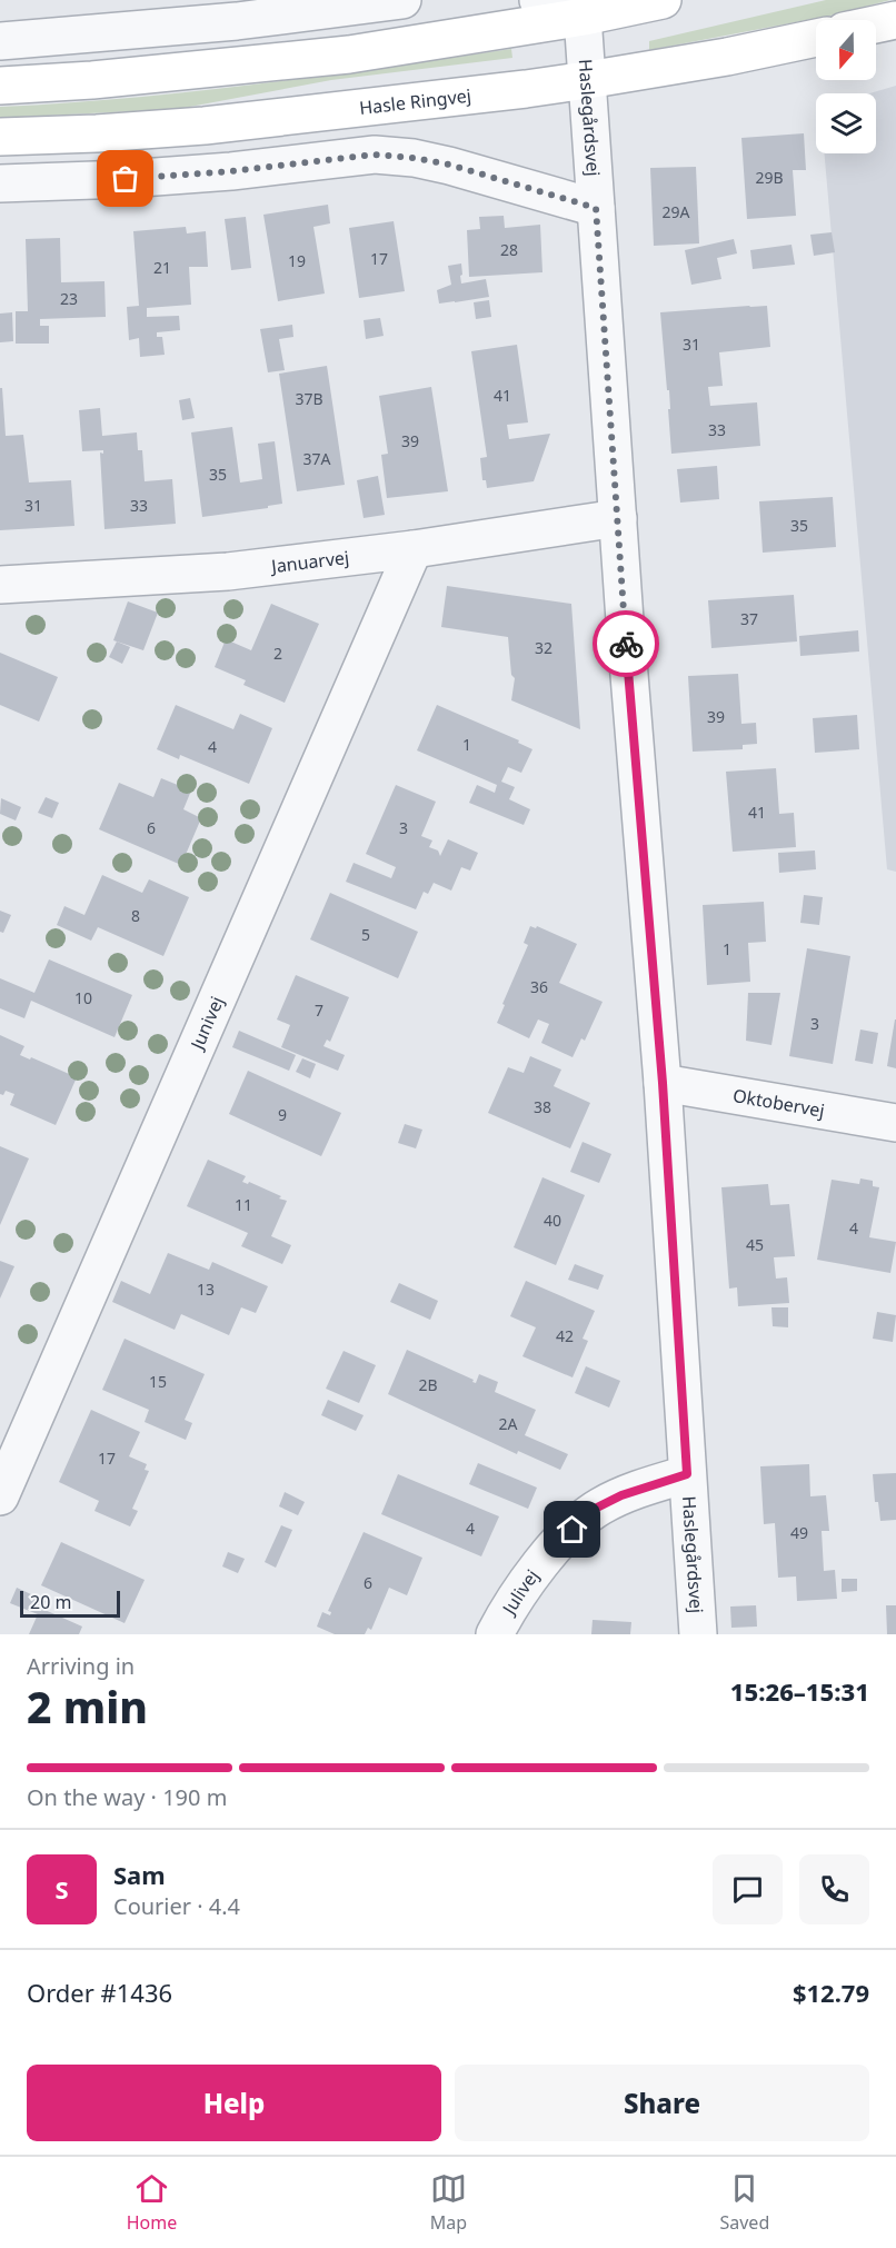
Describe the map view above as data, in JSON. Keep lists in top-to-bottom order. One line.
{"streets":{"main road":["Hasle Ringvej"],"street":["Haslegårdsvej","Januarvej","Junivej","Oktobervej","Julivej"]},"crossings":[["Hasle Ringvej","Haslegårdsvej"],["Haslegårdsvej","Januarvej"],["Haslegårdsvej","Oktobervej"],["Haslegårdsvej","Julivej"],["Januarvej","Junivej"]],"house_numbers":["29B","29A","28","17","19","21","23","31","41","37B","33","39","37A","35","31","33","35","37","32","2","39","1","4","41","6","3","8","5","1","36","10","7","3","38","9","11","40","4","45","13","42","15","2B","2A","17","4","49","6"],"scale_bar":"20 m","north":"bottom","page":{"scale":"20 m","heading":["2 min","Arriving in","15:26–15:31"],"panel":["Sam","Courier · 4.4","Order #1436","$12.79"],"bar":"On the way · 190 m","round":"S","buttons":["Help","Share"],"tabs":["Home","Map","Saved"]}}
